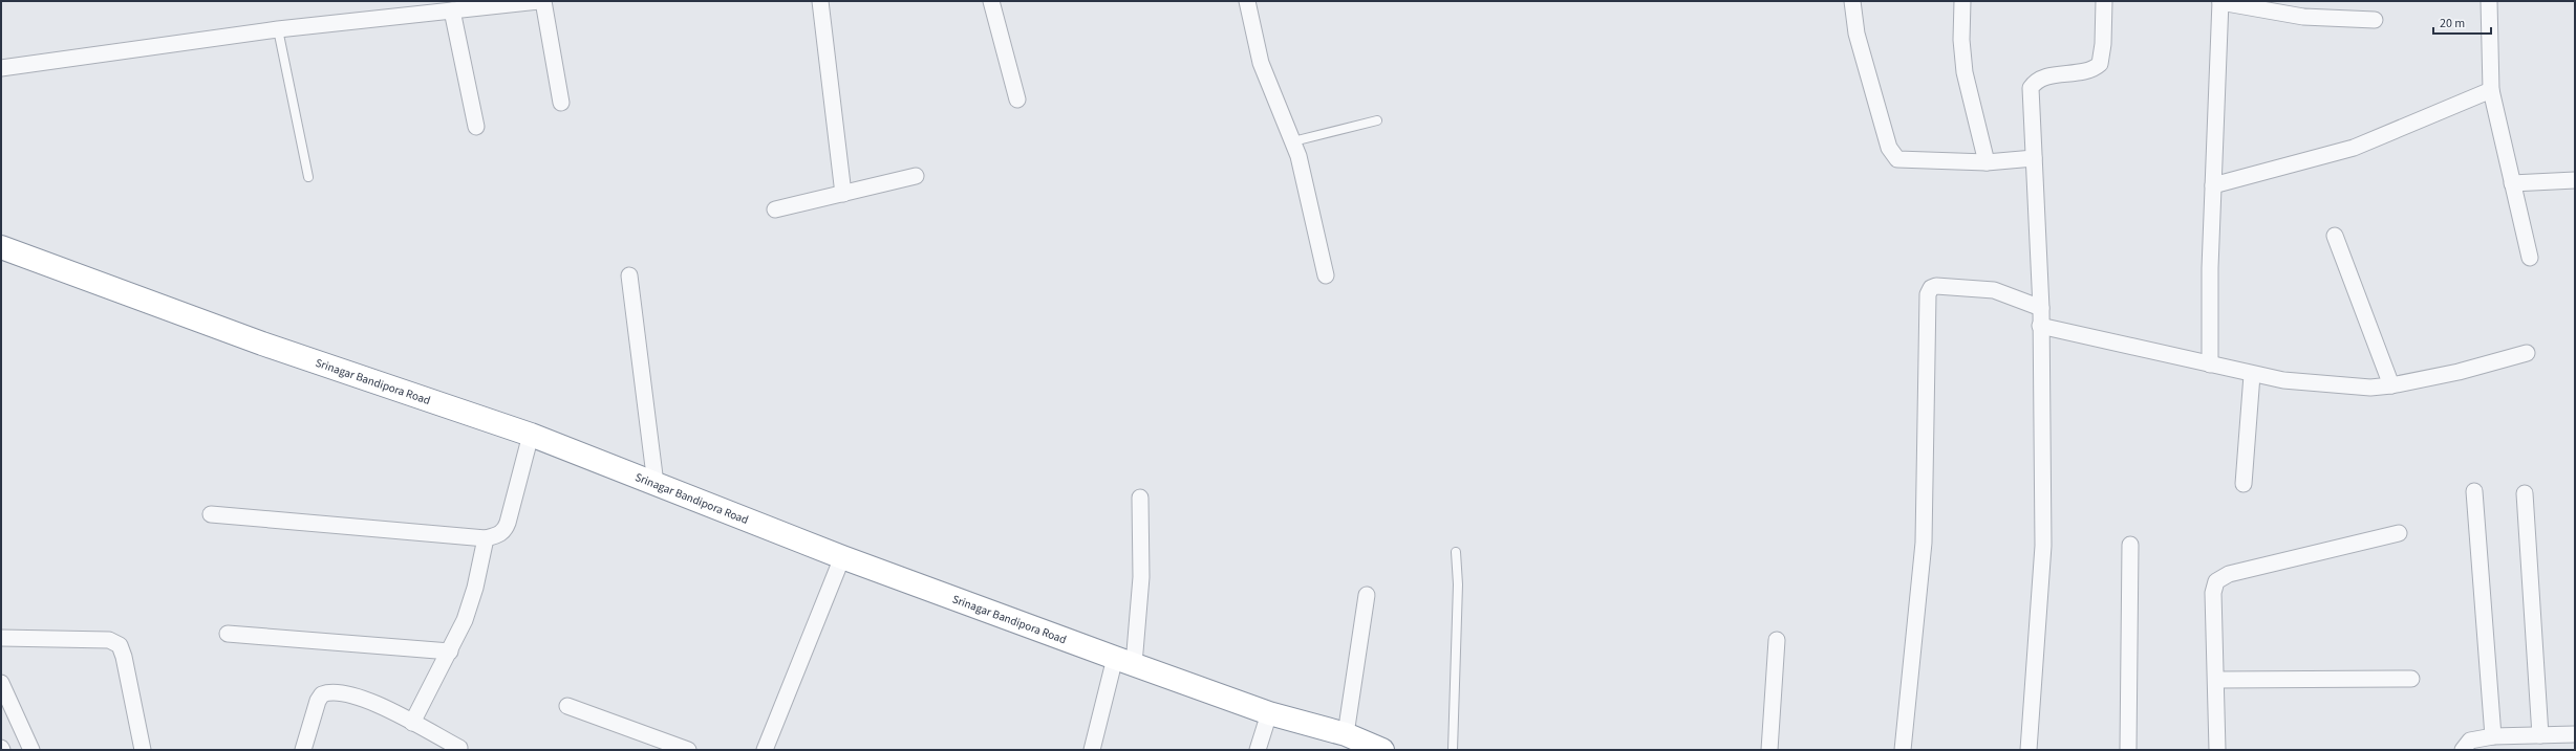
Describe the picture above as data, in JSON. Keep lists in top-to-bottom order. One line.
{"streets":{"highway":["Srinagar Bandipora Road"]},"scale_bar":"20 m"}
